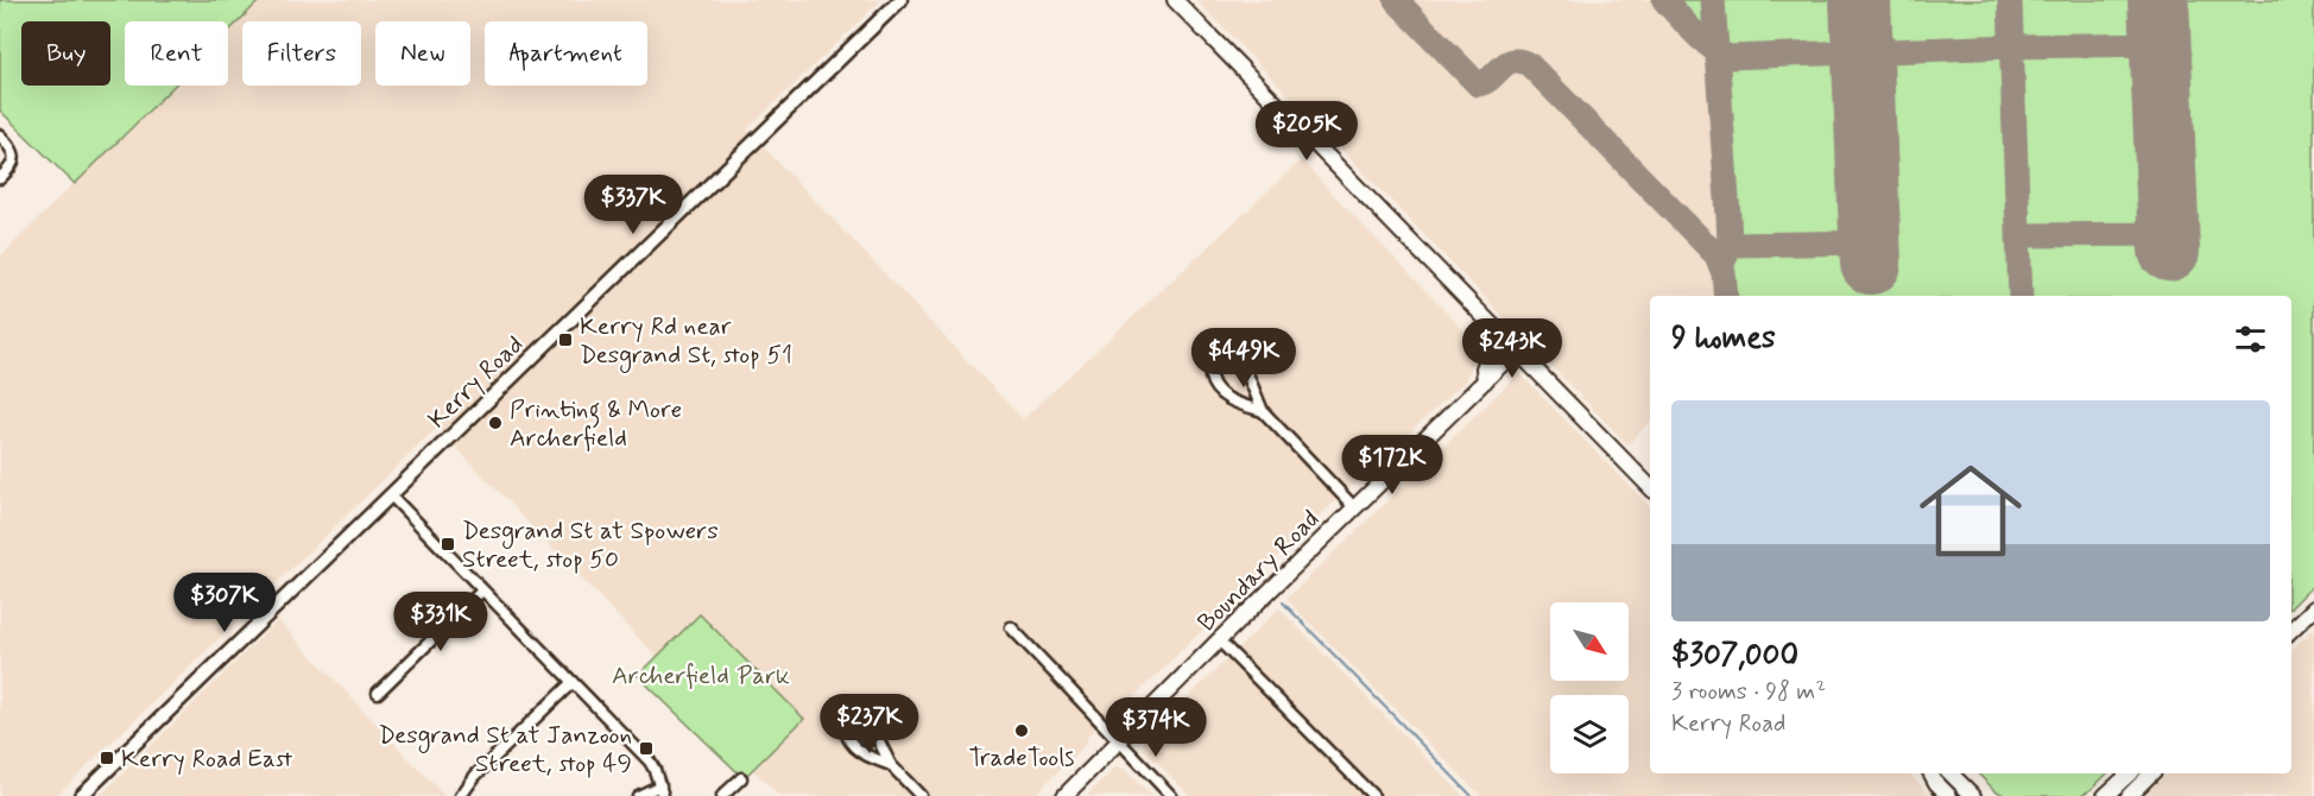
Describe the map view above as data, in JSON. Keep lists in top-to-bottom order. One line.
{"streets":{"main road":["Boundary Road"],"street":["Kerry Road"]},"parks":["Archerfield Park"],"places":{"transit":["Kerry Rd near Desgrand St, stop 51","Desgrand St at Spowers Street, stop 50","Desgrand St at Janzoon Street, stop 49","Kerry Road East"],"other":["Printing & More Archerfield","TradeTools"]},"north":"bottom right","page":{"chip":["Buy","Rent","Filters","New","Apartment"],"price":["$205K","$337K","$243K","$449K","$172K","$307K","$331K","$237K","$374K"],"heading":"9 homes","list":[{"name":"$307,000","note":"3 rooms · 98 m² · Kerry Road"}]}}
